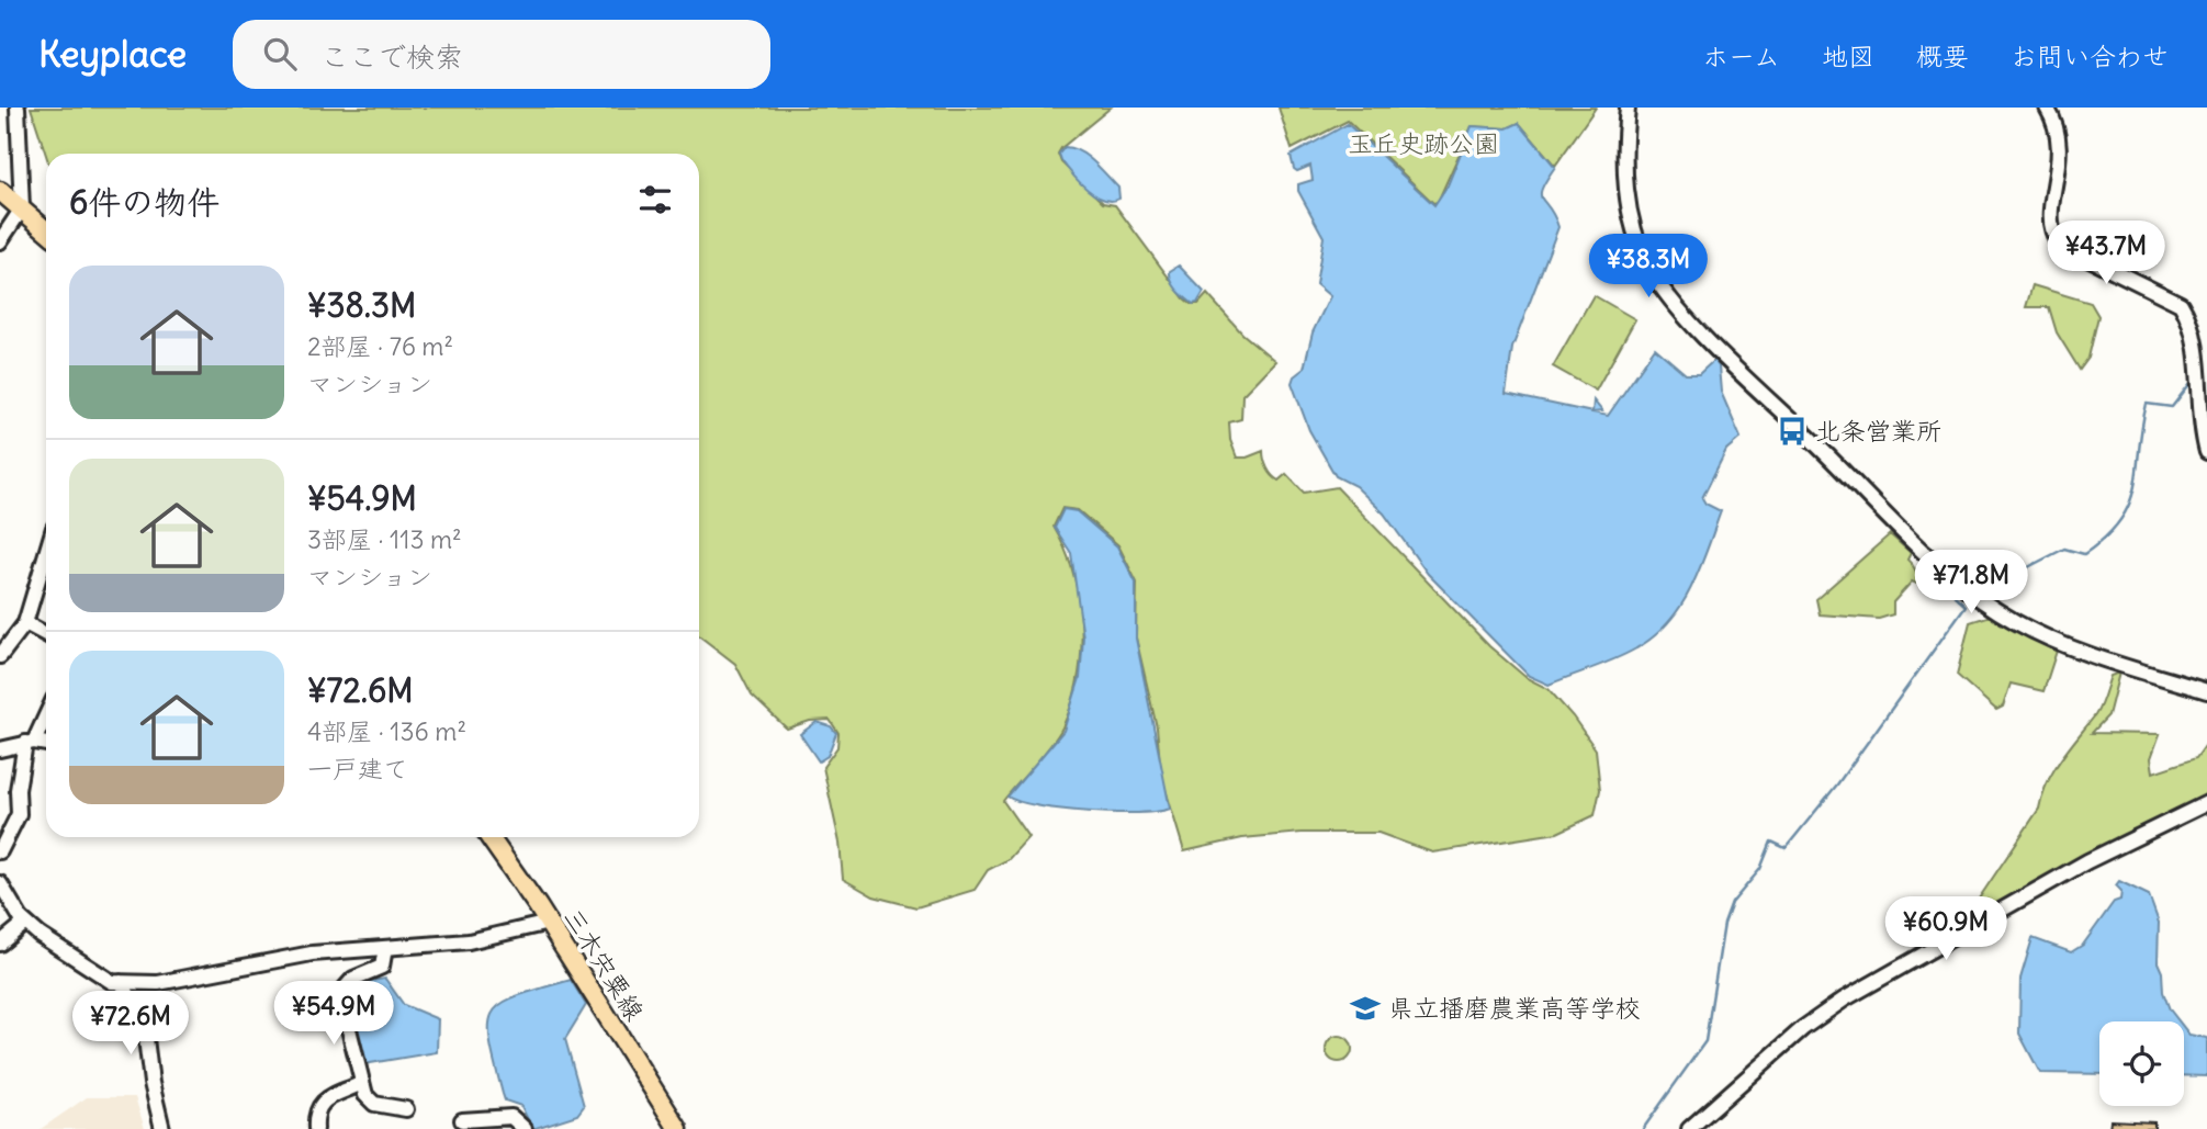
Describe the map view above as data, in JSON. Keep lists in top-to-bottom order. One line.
{"streets":{"main road":["三木宍粟線"]},"parks":["玉丘史跡公園"],"places":{"bus stop":["北条営業所"],"school or university":["県立播磨農業高等学校"]},"page":{"header":"Keyplace","search":"ここで検索","nav":["ホーム","地図","概要","お問い合わせ"],"heading":"6件の物件","price":["¥43.7M","¥38.3M","¥71.8M","¥60.9M","¥54.9M","¥72.6M"],"list":[{"name":"¥38.3M","note":"2部屋 · 76 m² · マンション"},{"name":"¥54.9M","note":"3部屋 · 113 m² · マンション"},{"name":"¥72.6M","note":"4部屋 · 136 m² · 一戸建て"}]}}
